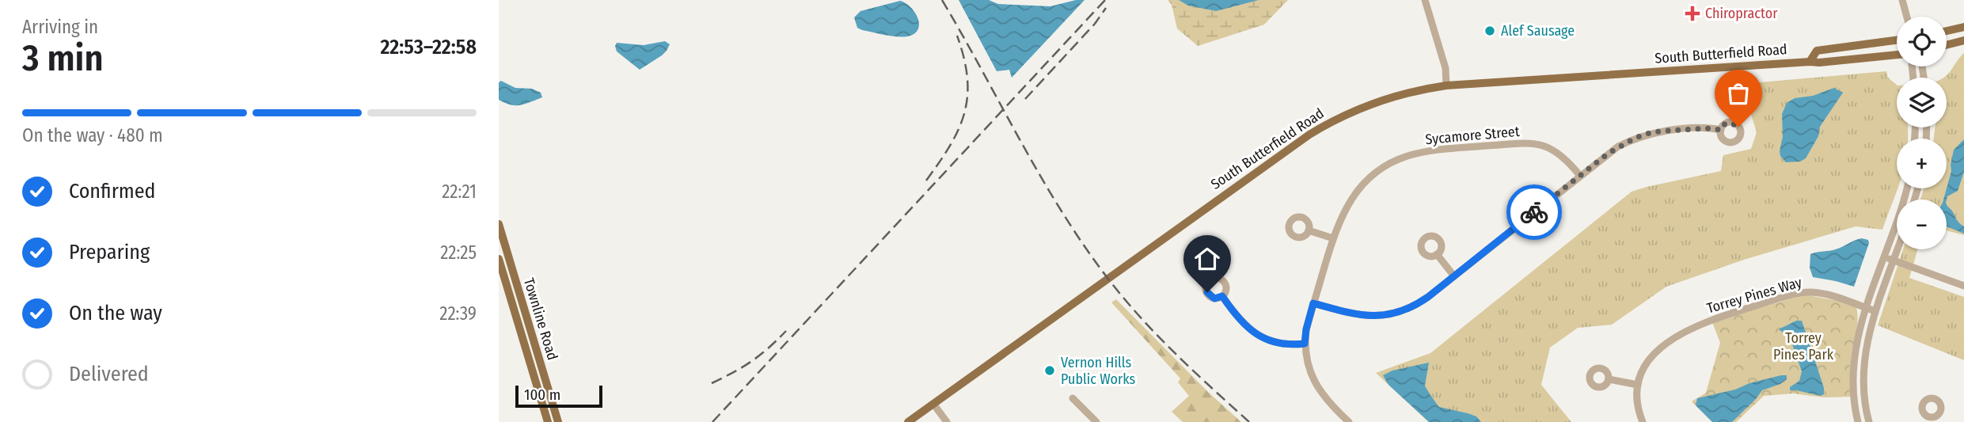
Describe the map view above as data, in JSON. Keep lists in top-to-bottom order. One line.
{"streets":{"main road":["South Butterfield Road","Townline Road"],"street":["Sycamore Street","Torrey Pines Way"]},"parks":["Torrey Pines Park"],"places":{"health":["Chiropractor"],"other":["Alef Sausage","Vernon Hills Public Works"]},"scale_bar":"100 m","page":{"heading":["3 min","Arriving in","22:53–22:58"],"map_buttons":["+","−"],"bar":"On the way · 480 m","list":[["Confirmed","22:21"],["Preparing","22:25"],["On the way","22:39"],"Delivered"],"scale":"100 m"}}
